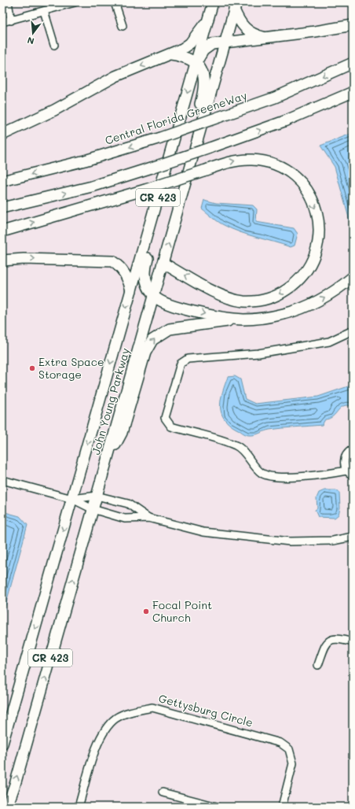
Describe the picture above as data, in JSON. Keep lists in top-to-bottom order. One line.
{"streets":{"highway":["Central Florida GreeneWay","CR 423","John Young Parkway"],"street":["Gettysburg Circle"]},"places":["Extra Space Storage","Focal Point Church"],"north":"bottom"}
